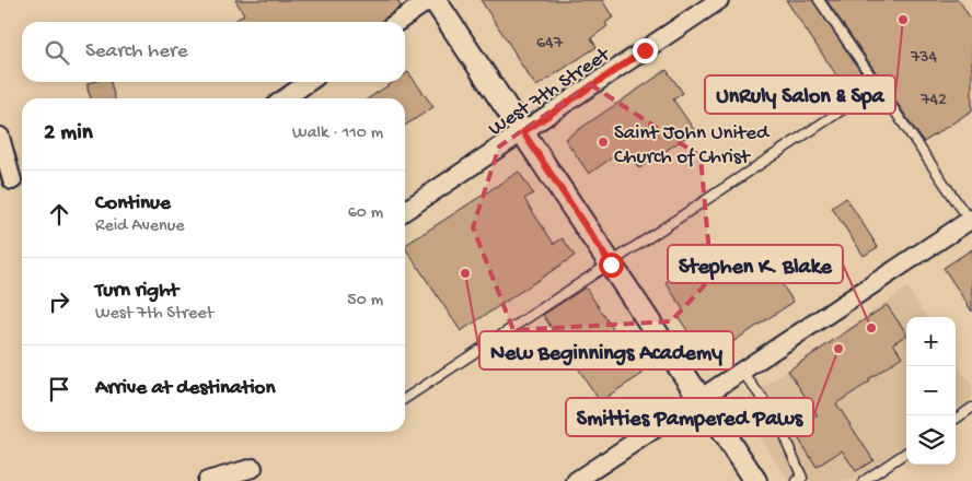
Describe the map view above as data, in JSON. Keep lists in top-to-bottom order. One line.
{"streets":{"street":["West 7th Street"]},"places":["UnRuly Salon & Spa","Saint John United Church of Christ","New Beginnings Academy","Stephen K. Blake","Smitties Pampered Paws"],"house_numbers":["647","734","742"],"page":{"search":"Search here","heading":["2 min","Walk · 110 m"],"list":[["Continue","Reid Avenue","60 m"],["Turn right","West 7th Street","50 m"],"Arrive at destination"],"map_buttons":["+","−"]}}
